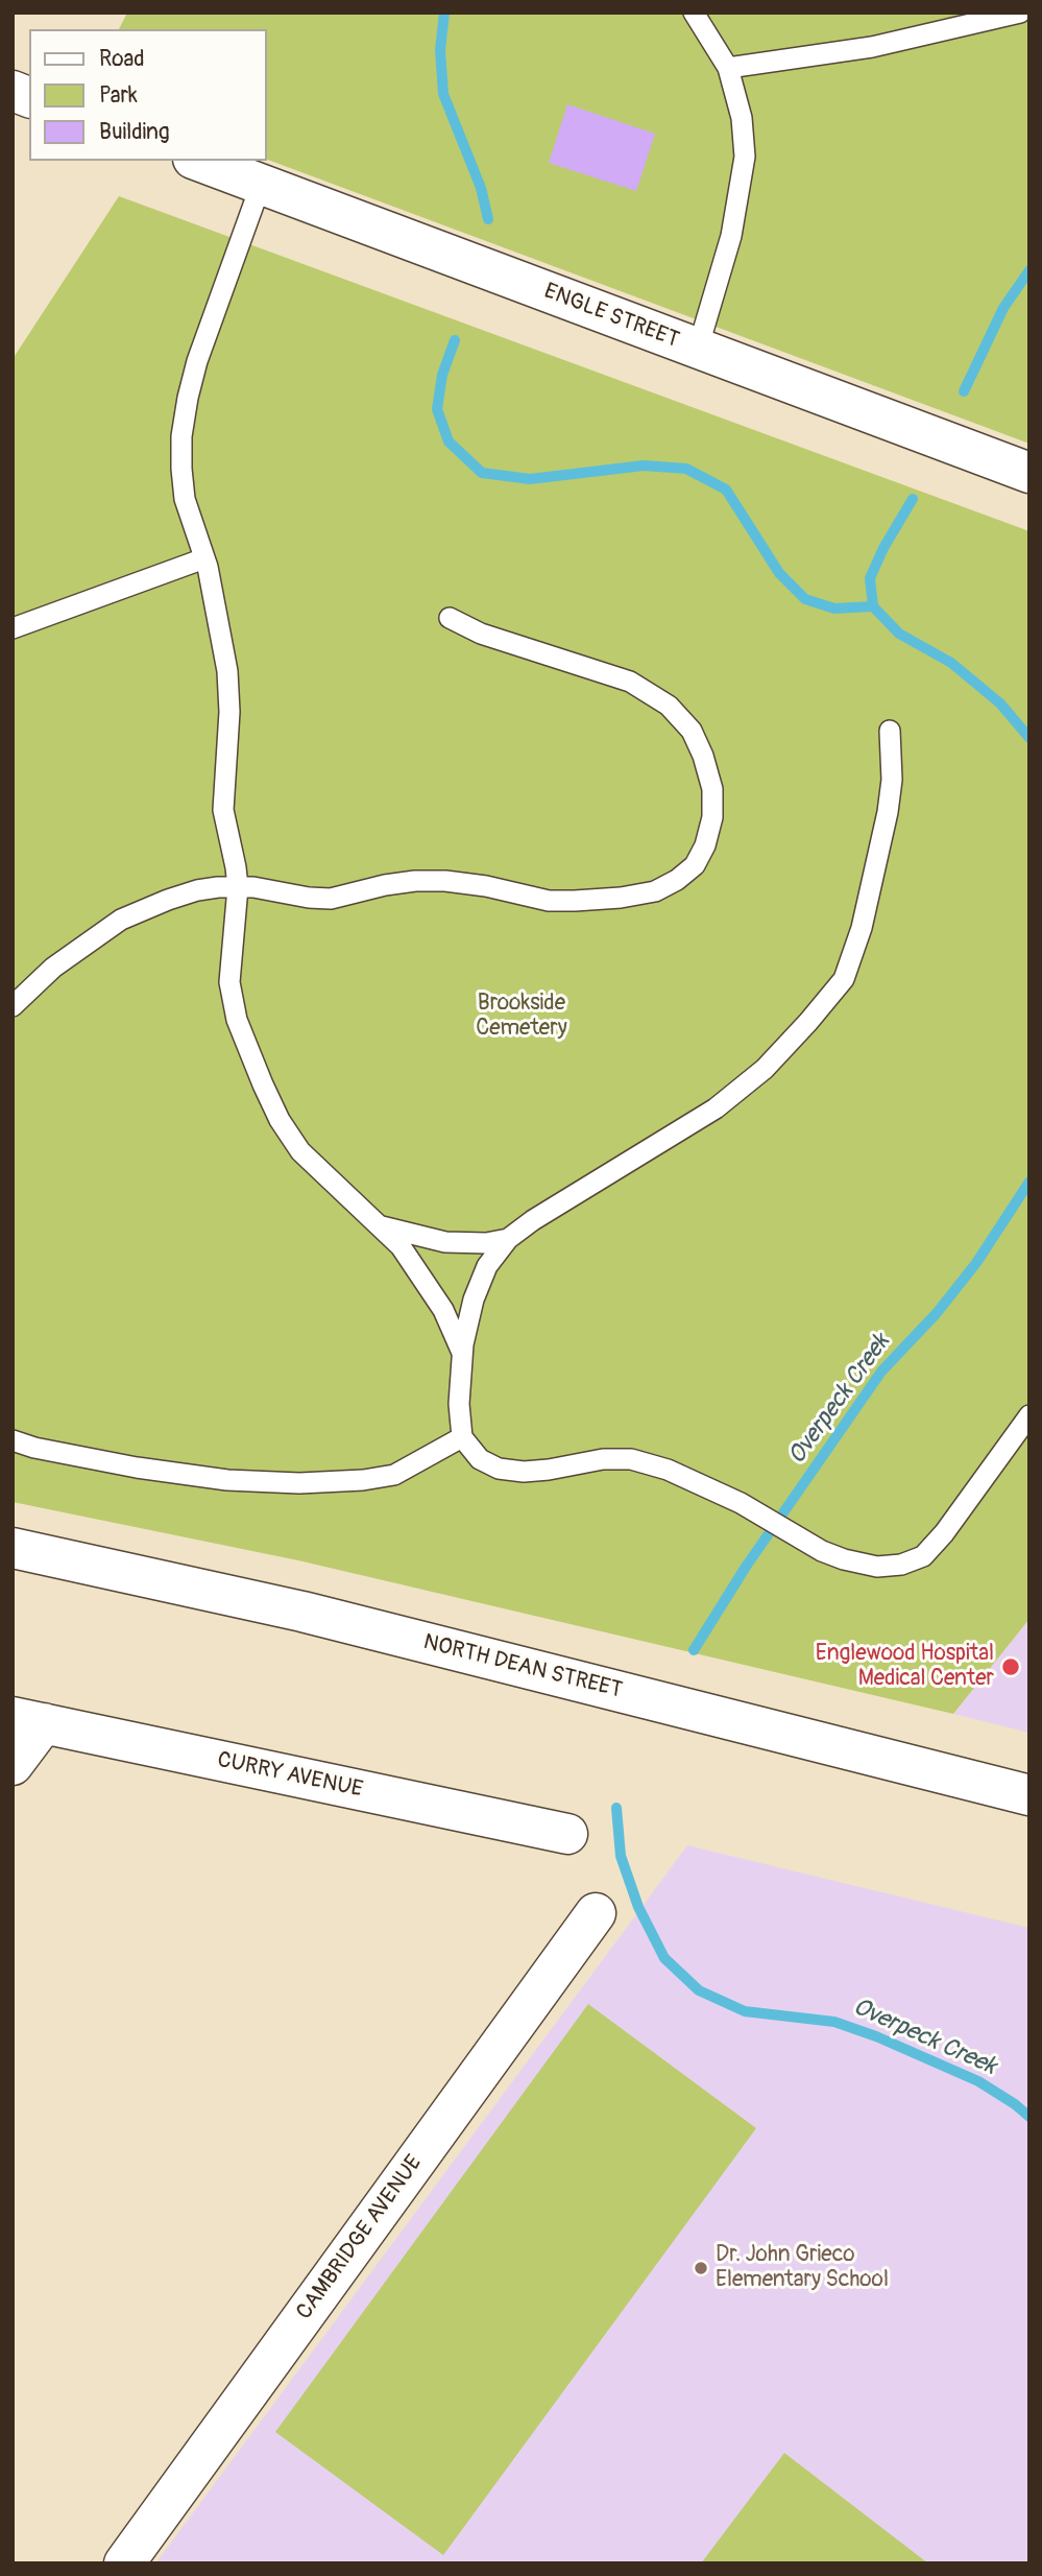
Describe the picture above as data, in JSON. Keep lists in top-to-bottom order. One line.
{"streets":{"main road":["ENGLE STREET","NORTH DEAN STREET","CURRY AVENUE","CAMBRIDGE AVENUE"]},"water":["Overpeck Creek"],"parks":["Brookside Cemetery"],"places":["Englewood Hospital Medical Center","Dr. John Grieco Elementary School"],"legend":["Road","Park","Building"]}
